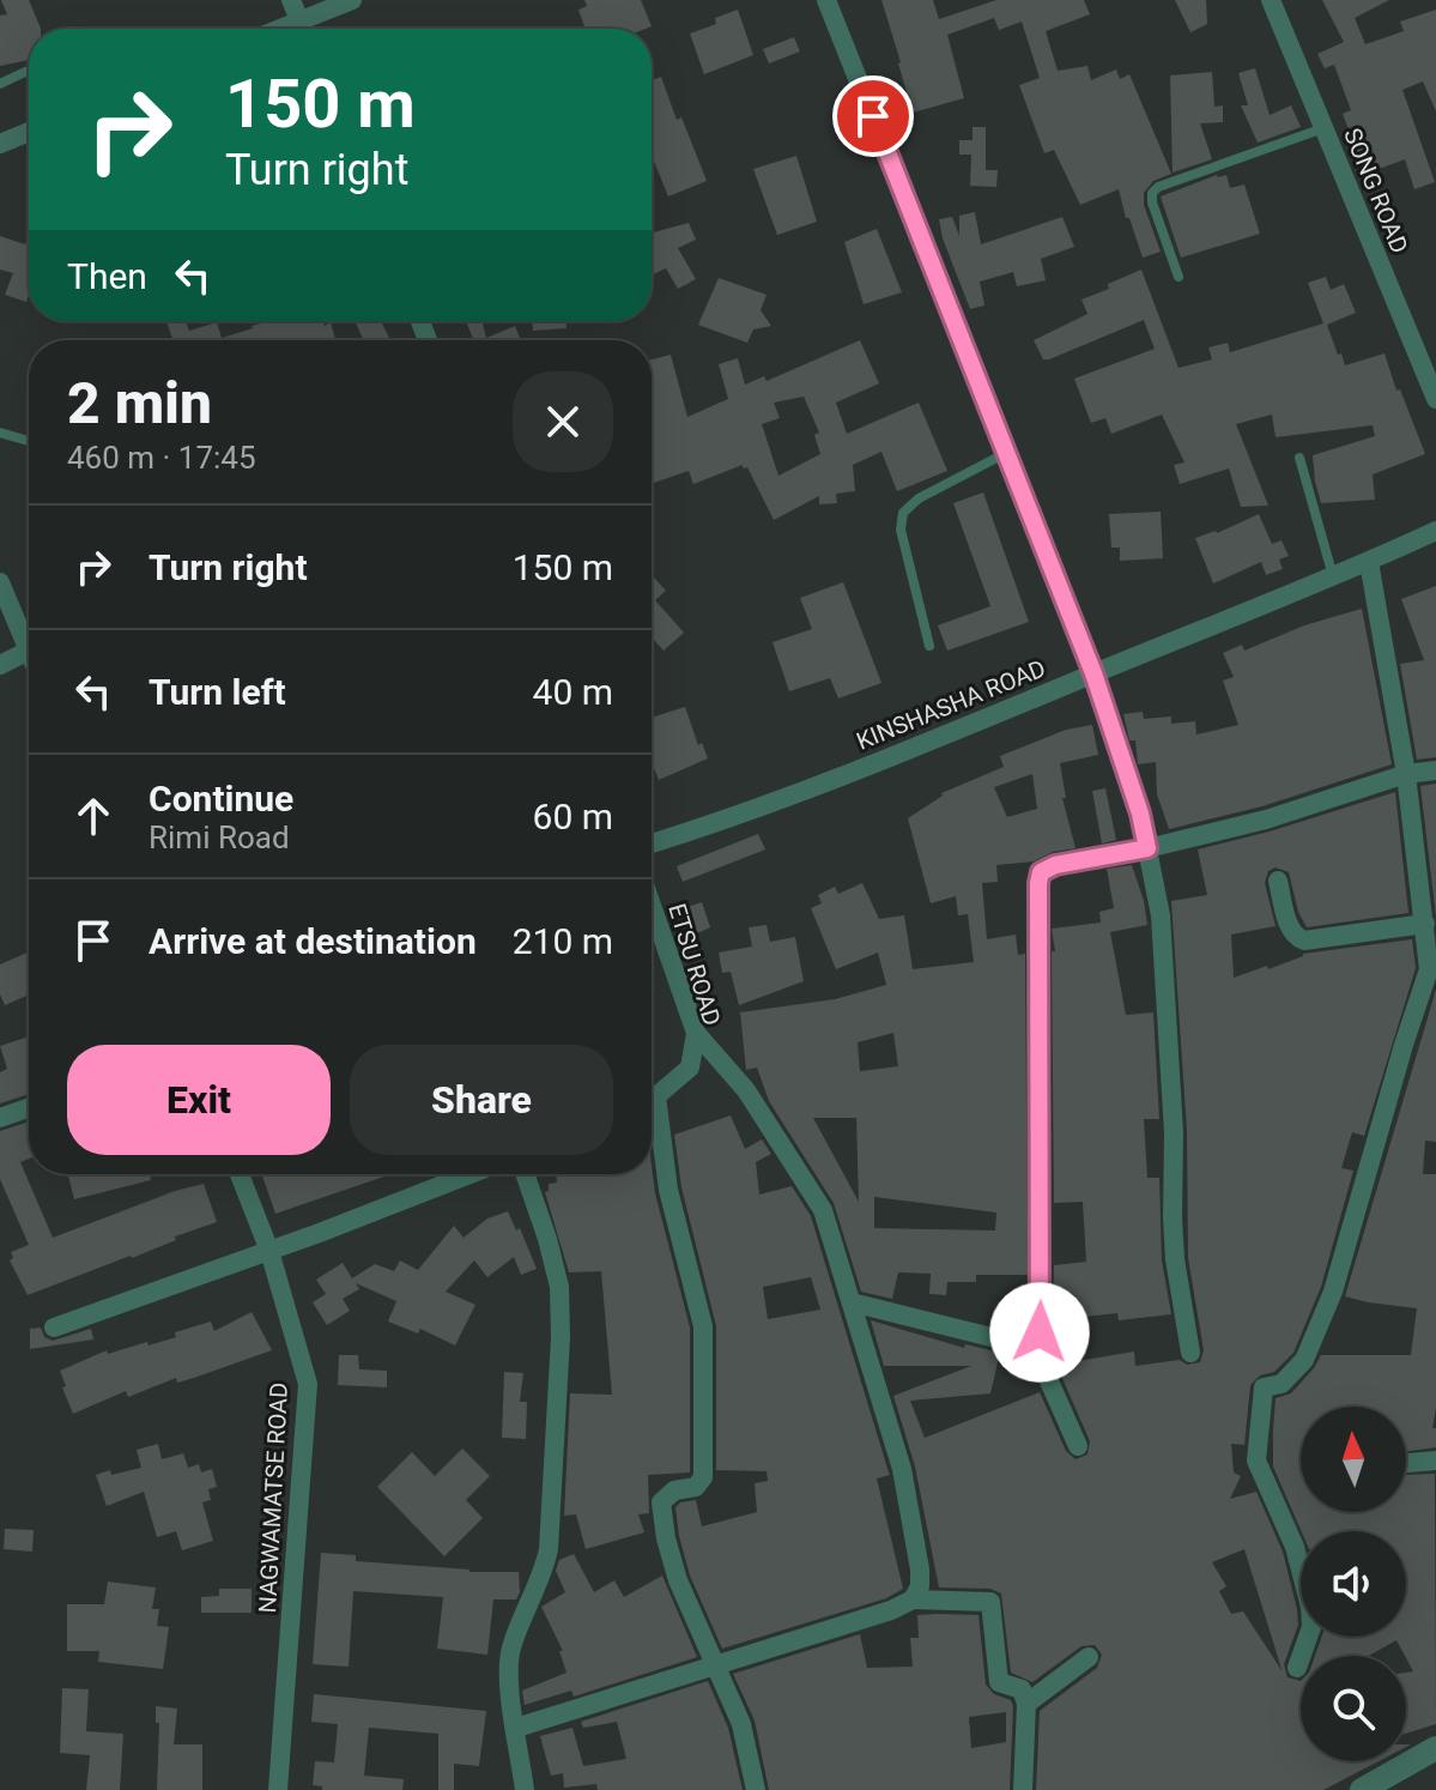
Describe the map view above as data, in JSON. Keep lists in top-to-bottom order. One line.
{"streets":{"street":["SONG ROAD","KINSHASHA ROAD","ETSU ROAD","NAGWAMATSE ROAD"]},"north":"top","page":{"turn":["150 m","Turn right"],"then":"Then","heading":["2 min","460 m · 17:45"],"list":[{"name":"Turn right","value":"150 m"},{"name":"Turn left","value":"40 m"},{"name":"Continue","note":"Rimi Road","value":"60 m"},{"name":"Arrive at destination","value":"210 m"}],"buttons":["Exit","Share"]}}
